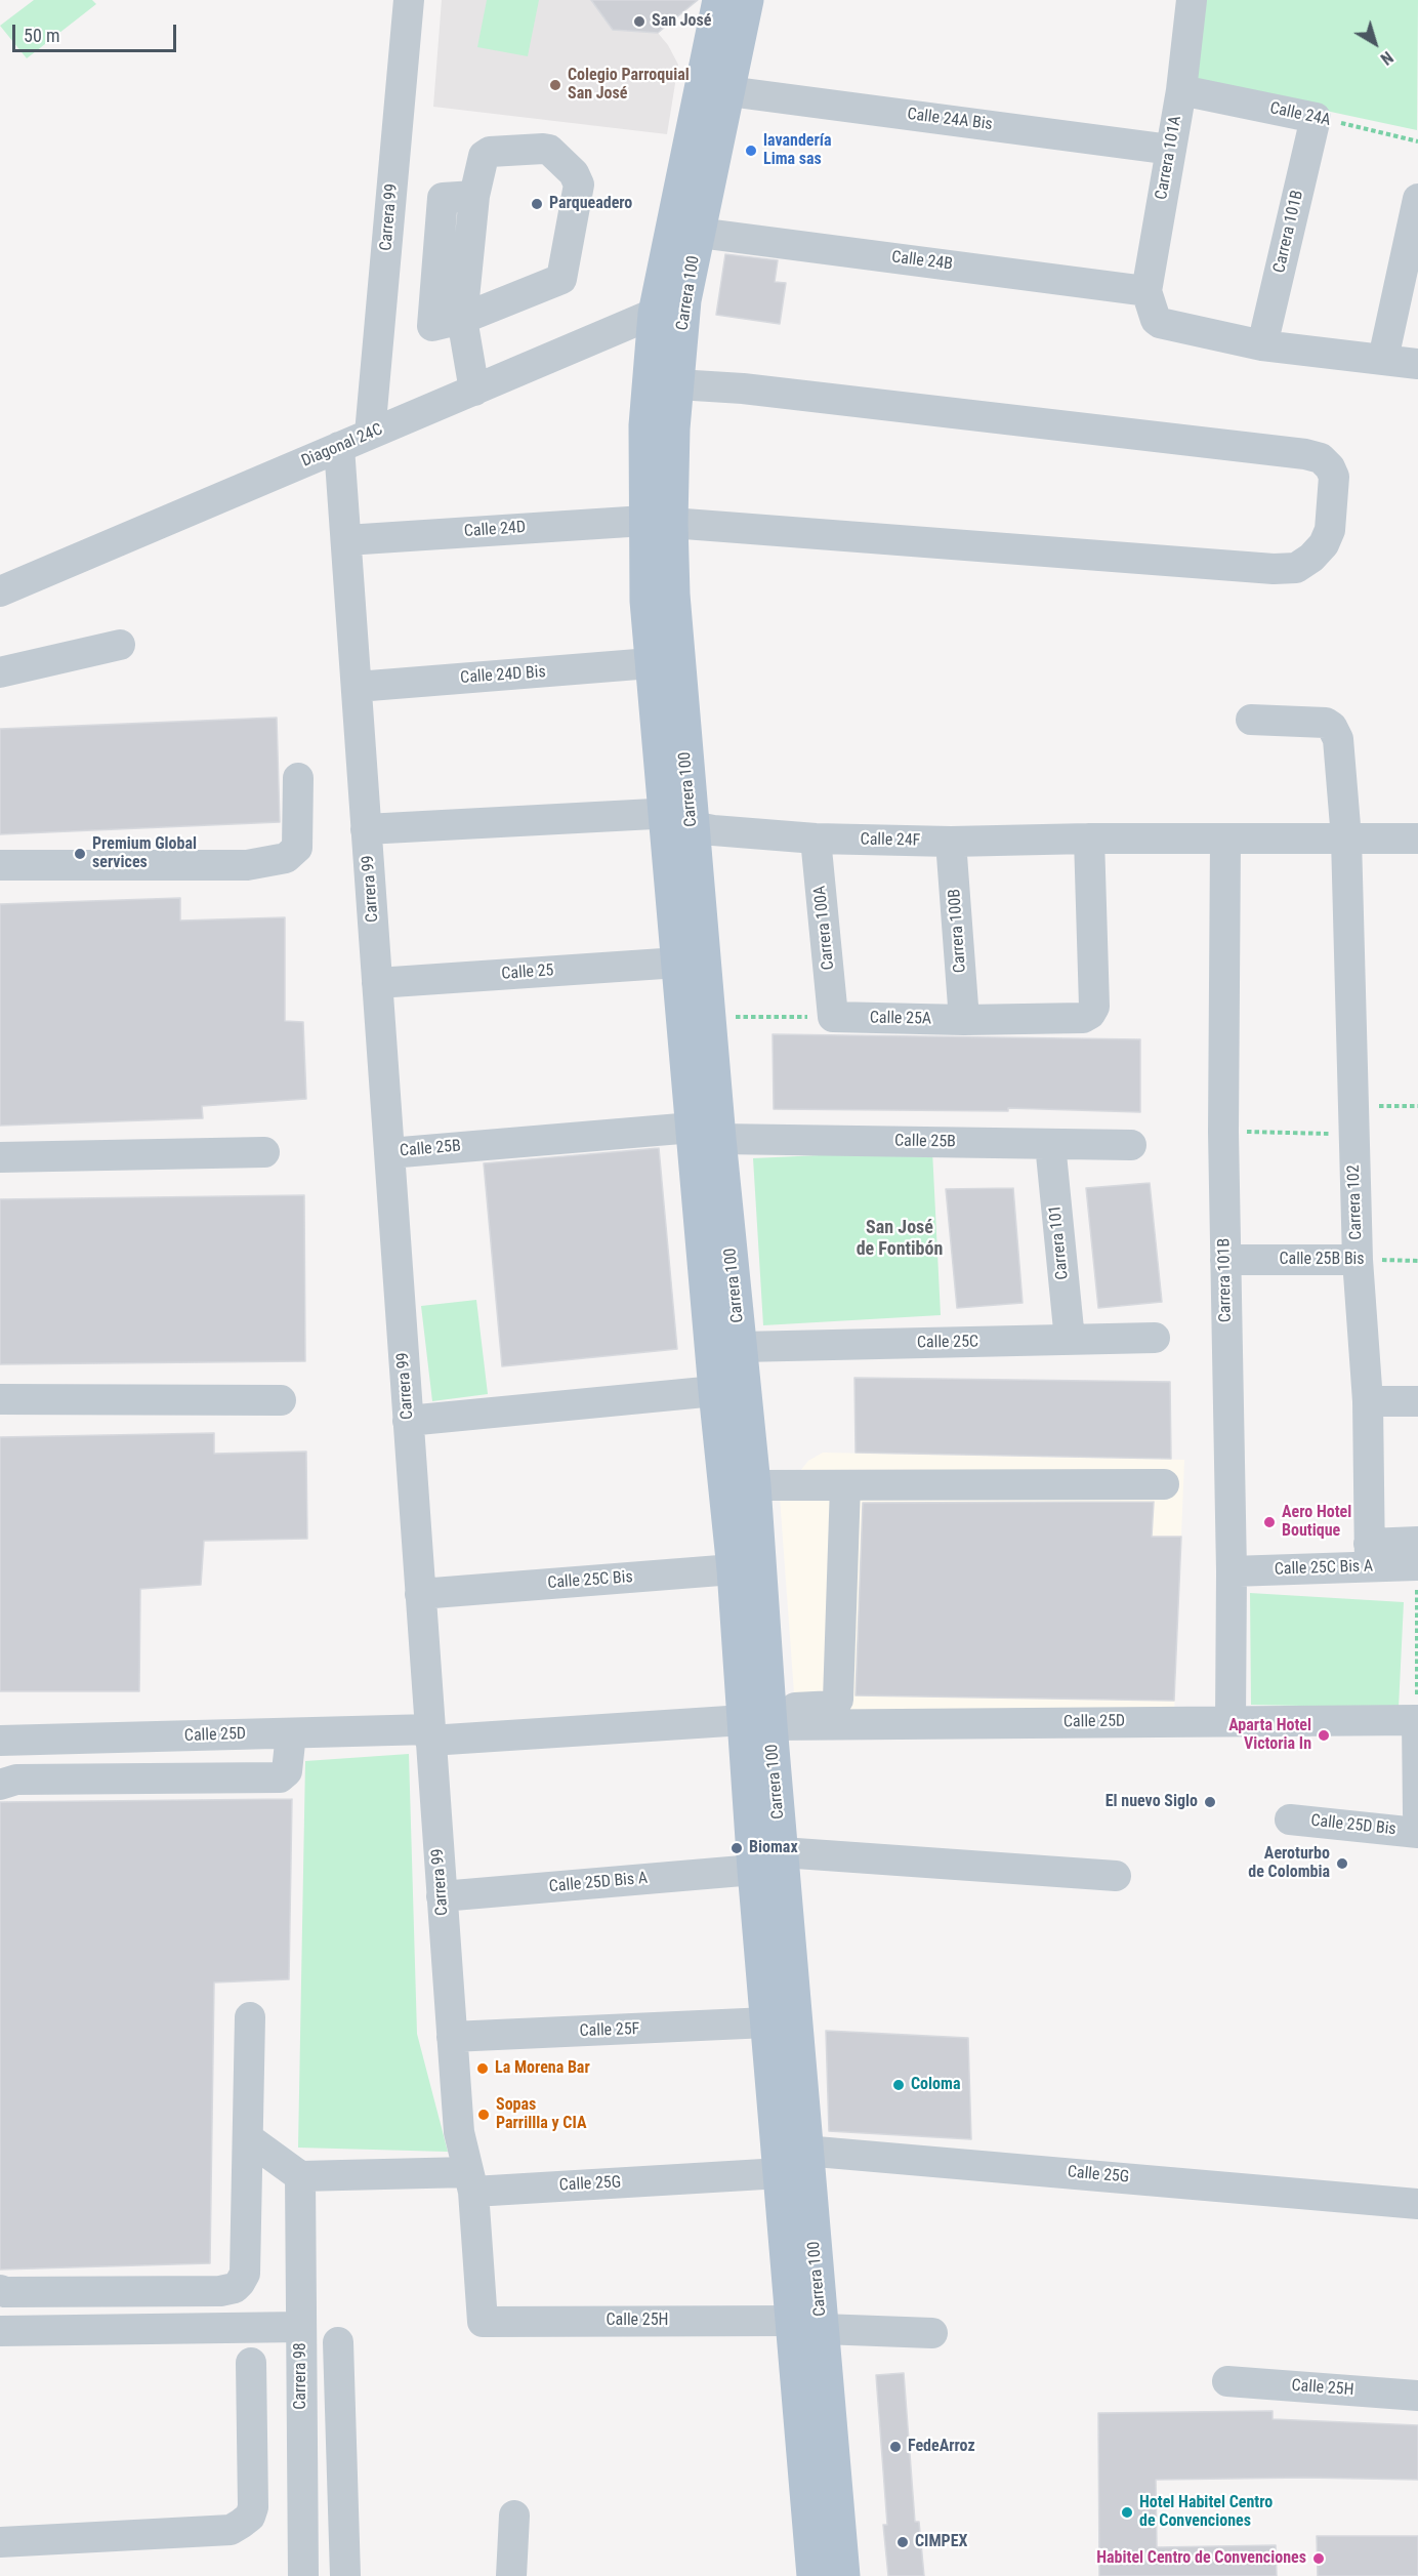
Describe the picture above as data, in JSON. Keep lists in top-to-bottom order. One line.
{"streets":{"main road":["Carrera 100"],"street":["Calle 24A","Calle 24A Bis","Carrera 101A","Carrera 99","Carrera 101B","Calle 24B","Diagonal 24C","Calle 24D","Calle 24D Bis","Calle 24F","Carrera 100A","Carrera 100B","Calle 25","Calle 25A","Calle 25B","Carrera 102","Carrera 101","Calle 25B Bis","Calle 25C","Calle 25C Bis A","Calle 25C Bis","Calle 25D","Calle 25D Bis","Calle 25D Bis A","Calle 25F","Calle 25G","Calle 25H","Carrera 98"]},"crossings":[["Calle 24A","Carrera 101A"],["Calle 24A","Carrera 101B"],["Calle 24A Bis","Carrera 101A"],["Calle 24A Bis","Carrera 100"],["Carrera 101A","Calle 24B"],["Carrera 99","Diagonal 24C"],["Carrera 99","Calle 24D"],["Carrera 99","Calle 24D Bis"],["Carrera 99","Calle 24F"],["Carrera 99","Calle 25"],["Carrera 99","Calle 25B"],["Carrera 99","Calle 25C Bis"],["Carrera 99","Calle 25D"],["Carrera 99","Calle 25D Bis A"],["Carrera 99","Calle 25F"],["Carrera 99","Calle 25G"],["Carrera 99","Calle 25H"],["Carrera 101B","Calle 24B"],["Carrera 101B","Calle 24F"],["Carrera 101B","Calle 25B Bis"],["Carrera 101B","Calle 25C Bis A"],["Carrera 101B","Calle 25D"],["Calle 24B","Carrera 100"],["Carrera 100","Diagonal 24C"],["Carrera 100","Calle 24D"],["Carrera 100","Calle 24D Bis"],["Carrera 100","Calle 24F"],["Carrera 100","Calle 25"],["Carrera 100","Calle 25B"],["Carrera 100","Calle 25C"],["Carrera 100","Calle 25C Bis"],["Carrera 100","Calle 25D"],["Carrera 100","Calle 25D Bis A"],["Carrera 100","Calle 25F"],["Carrera 100","Calle 25G"],["Carrera 100","Calle 25H"],["Calle 24F","Carrera 100A"],["Calle 24F","Carrera 100B"],["Calle 24F","Calle 25A"],["Calle 24F","Carrera 102"],["Carrera 100A","Calle 25A"],["Carrera 100B","Calle 25A"],["Calle 25B","Carrera 101"],["Carrera 102","Calle 25B Bis"],["Carrera 102","Calle 25C Bis A"],["Carrera 101","Calle 25C"],["Calle 25G","Carrera 98"]],"districts":["San José de Fontibón"],"places":["San José","Colegio Parroquial San José","lavandería Lima sas","Parqueadero","Premium Global services","Aero Hotel Boutique","Aparta Hotel Victoria In","El nuevo Siglo","Biomax","Aeroturbo de Colombia","La Morena Bar","Coloma","Sopas Parrillla y CIA","FedeArroz","Hotel Habitel Centro de Convenciones","CIMPEX","Habitel Centro de Convenciones"],"scale_bar":"50 m","north":"bottom right"}
